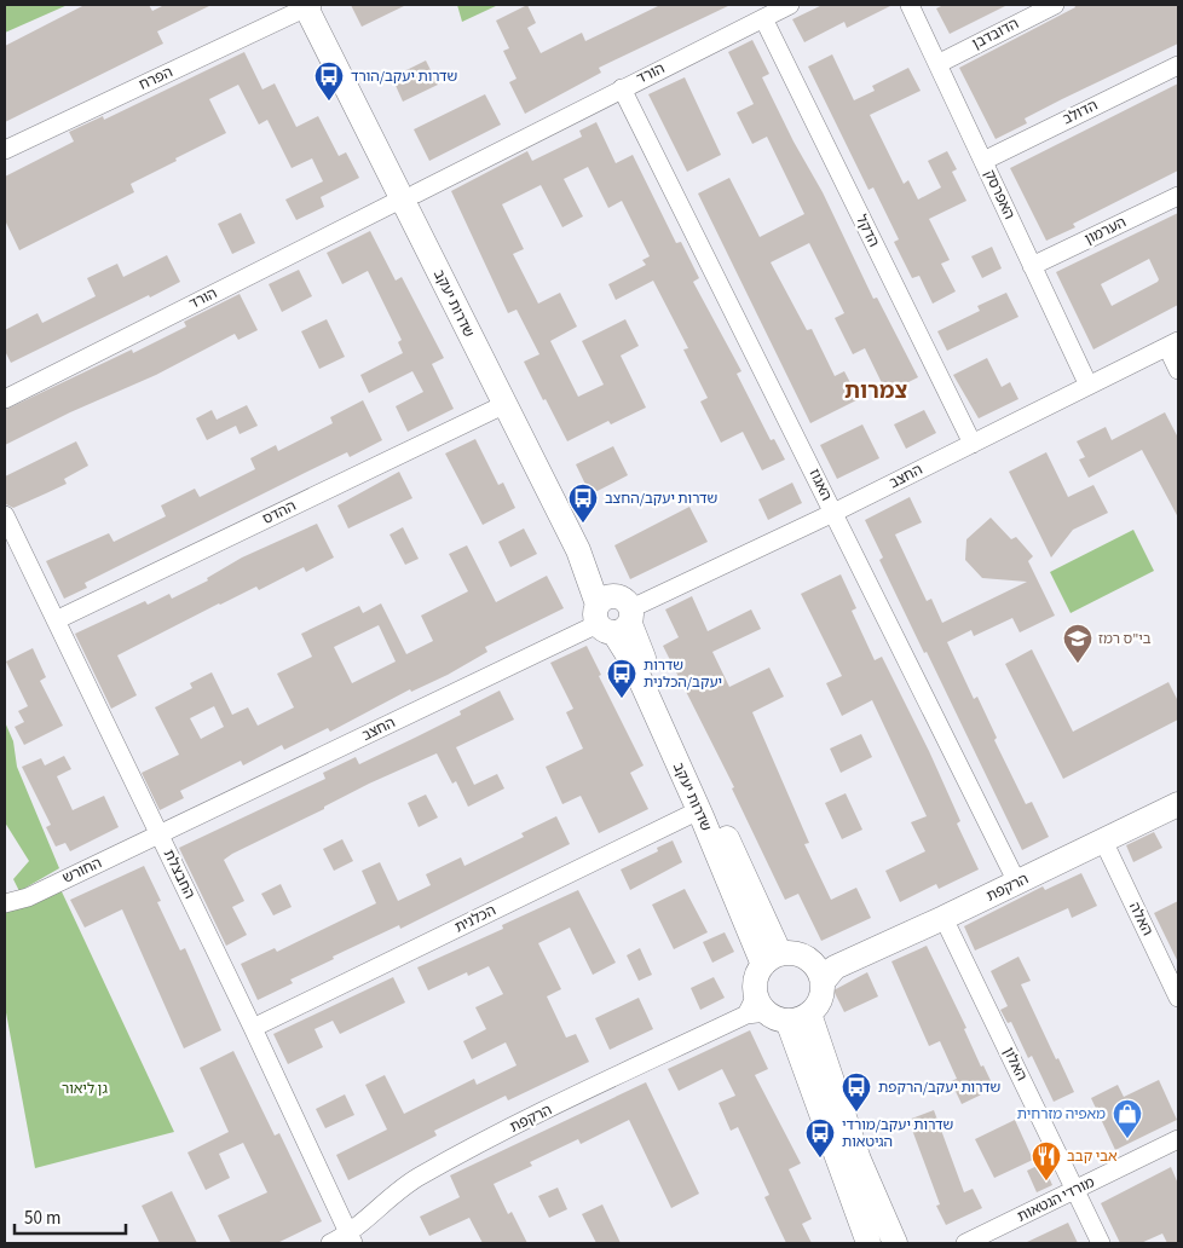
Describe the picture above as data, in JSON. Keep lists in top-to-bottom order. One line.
{"streets":{"street":["הדובדבן","הורד","הפרח","הדולב","האפרסק","הדקל","הערמון","שדרות יעקב","החצב","האגוז","ההדס","החורש","החבצלת","הרקפת","הכלנית","האלה","האלון","מורדי הגטאות"]},"crossings":[["הדובדבן","האפרסק"],["הורד","הדקל"],["הורד","שדרות יעקב"],["הורד","האגוז"],["הפרח","שדרות יעקב"],["הדולב","האפרסק"],["האפרסק","הערמון"],["האפרסק","החצב"],["הדקל","החצב"],["שדרות יעקב","החצב"],["שדרות יעקב","ההדס"],["שדרות יעקב","הרקפת"],["שדרות יעקב","הכלנית"],["החצב","האגוז"],["החצב","החורש"],["החצב","החבצלת"],["האגוז","הרקפת"],["ההדס","החבצלת"],["החורש","החבצלת"],["החבצלת","הרקפת"],["החבצלת","הכלנית"],["הרקפת","האלה"],["הרקפת","האלון"],["האלון","מורדי הגטאות"]],"districts":["צמרות"],"parks":["גן ליאור"],"places":{"bus stop":["שדרות יעקב/הורד","שדרות יעקב/החצב","שדרות יעקב/הכלנית","שדרות יעקב/הרקפת","שדרות יעקב/מורדי הגיטאות"],"school or university":["בי\"ס רמז"],"shop":["מאפיה מזרחית"],"restaurant":["אבי קבב"]},"scale_bar":"50 m"}
